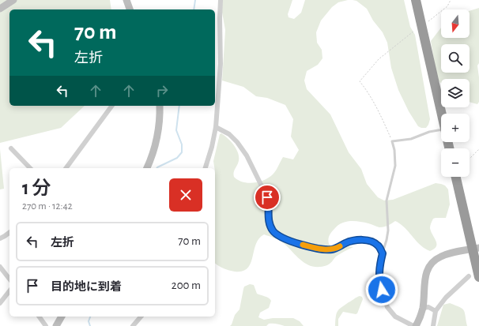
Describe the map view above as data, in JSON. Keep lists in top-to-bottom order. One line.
{"north":"bottom","page":{"map_buttons":["+","−"],"turn":["70 m","左折"],"heading":["1 分","270 m · 12:42"],"list":[{"name":"左折","value":"70 m"},{"name":"目的地に到着","value":"200 m"}]}}
